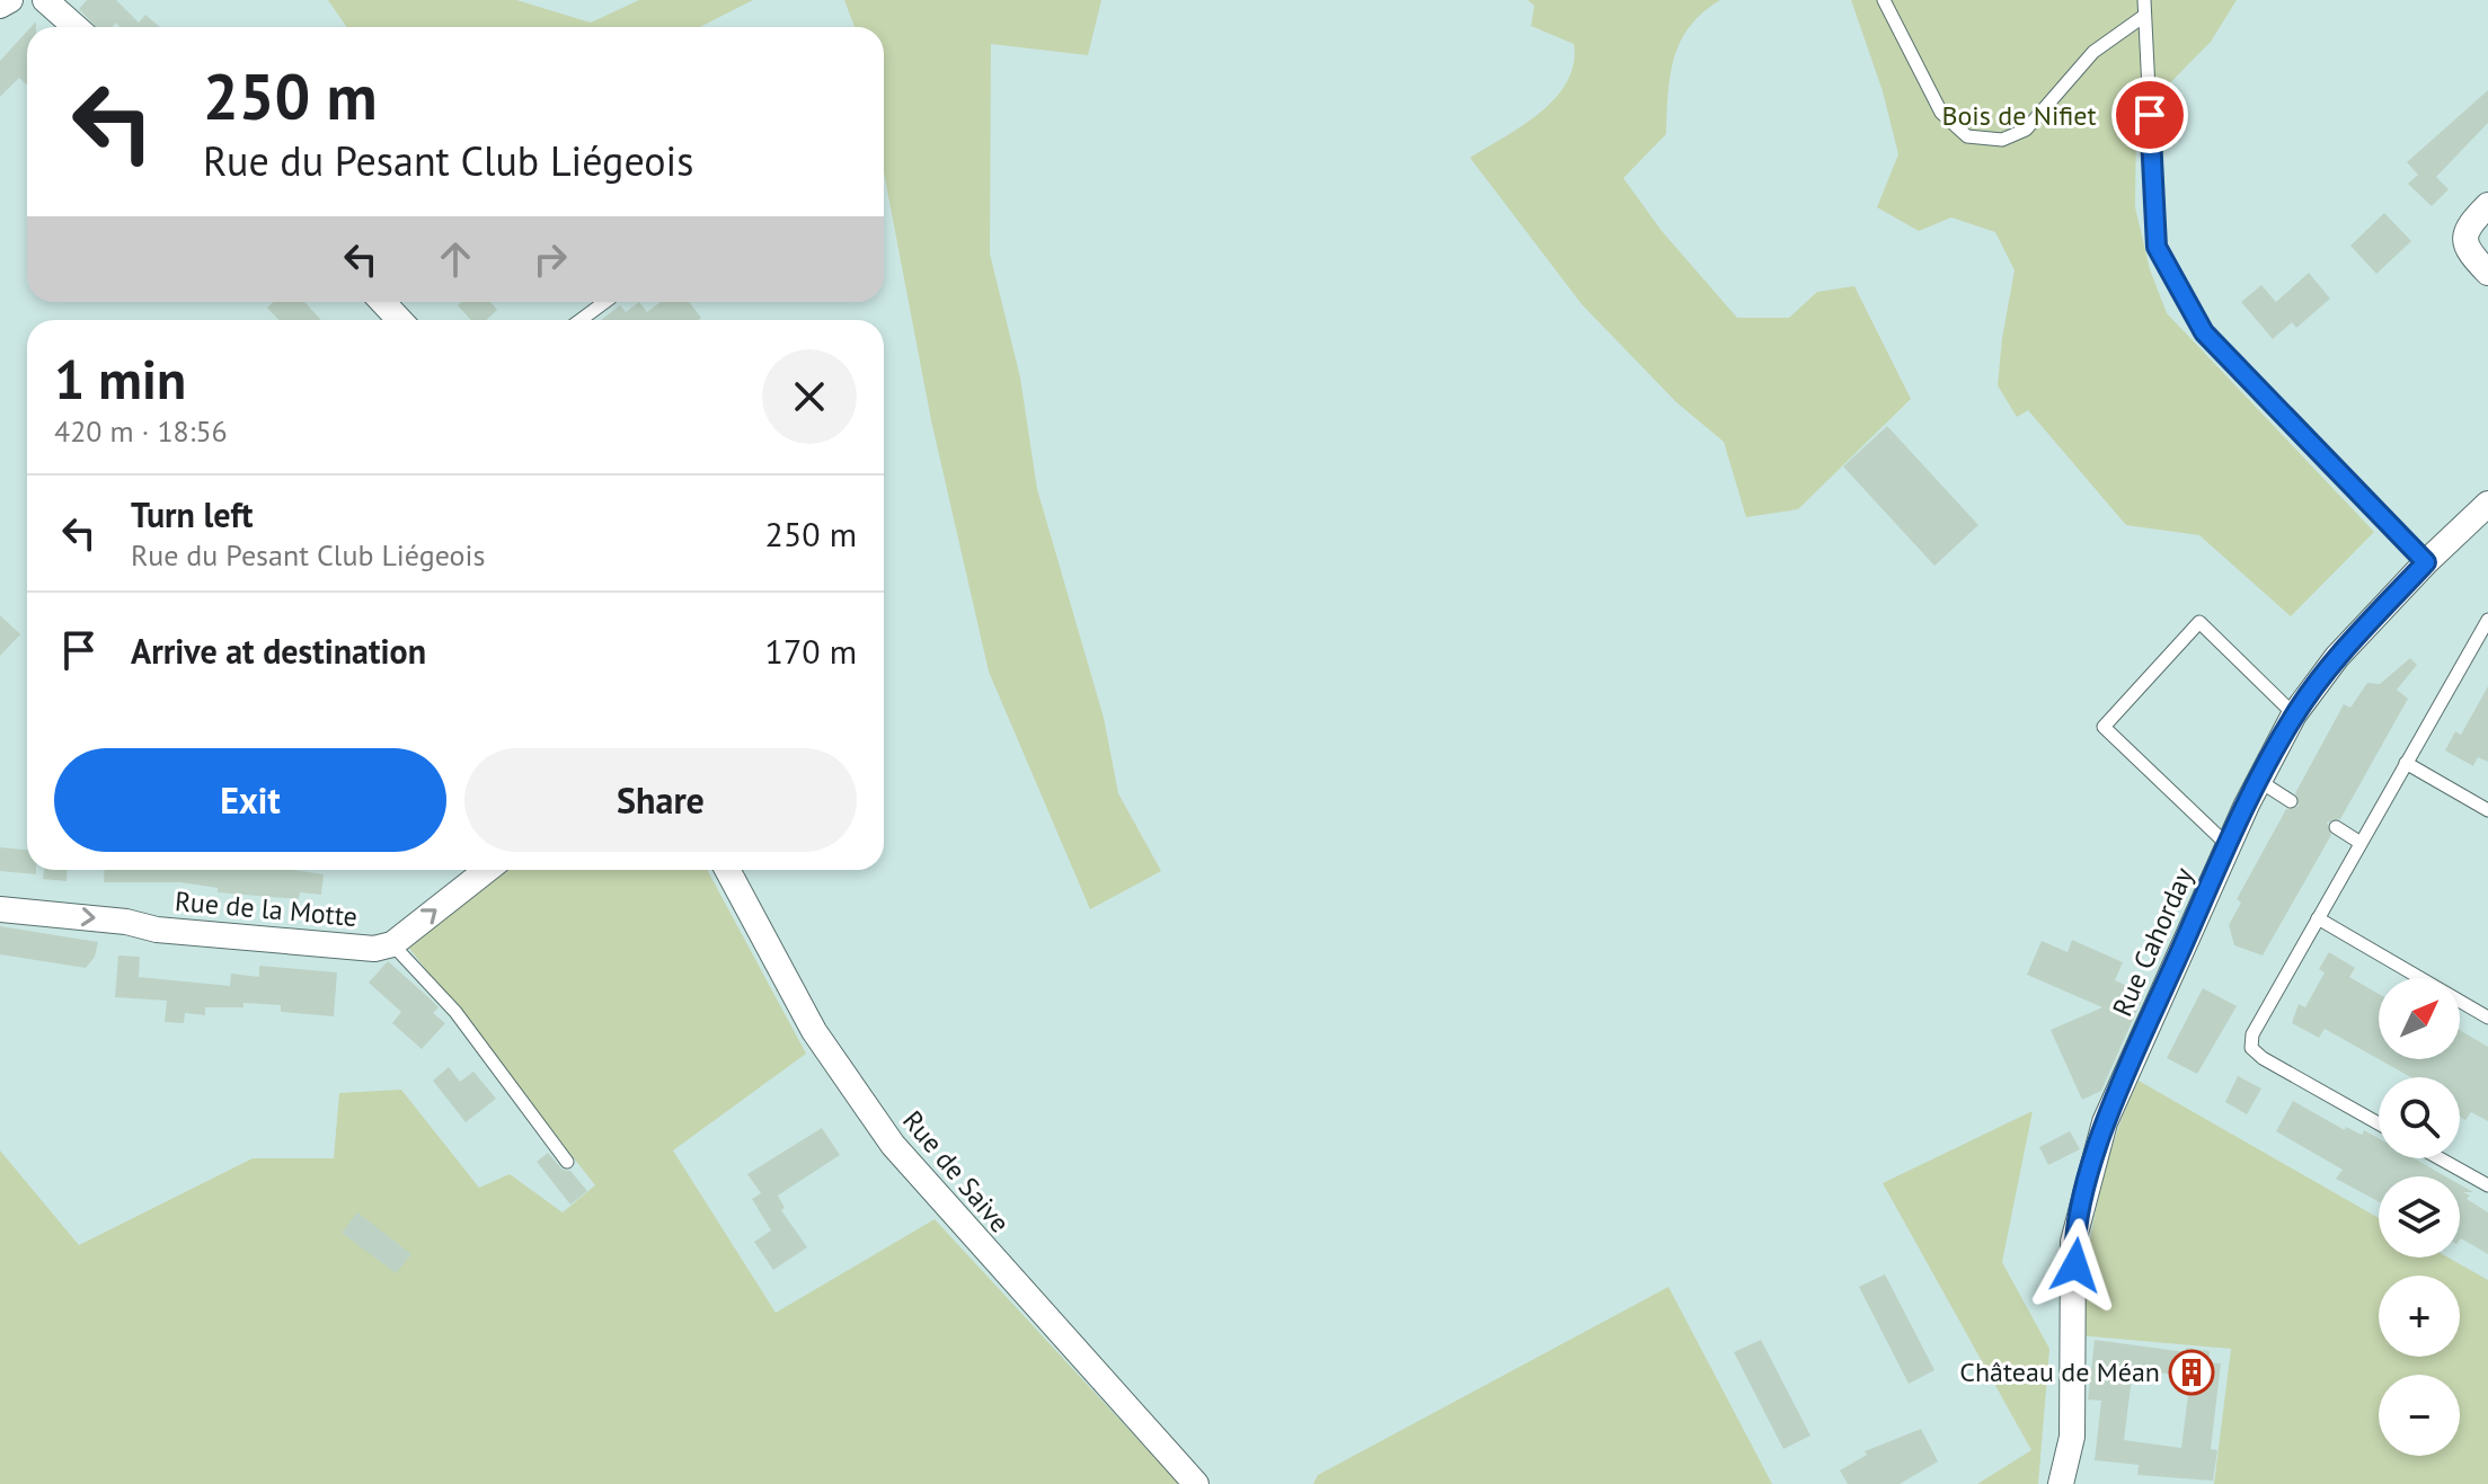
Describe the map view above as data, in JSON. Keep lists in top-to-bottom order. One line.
{"streets":{"street":["Rue de la Motte","Rue Cahorday","Rue de Saive"]},"one_way":["Rue de la Motte"],"parks":["Bois de Nifiet"],"places":{"building":["Château de Méan"]},"north":"top right","page":{"turn":["250 m","Rue du Pesant Club Liégeois"],"heading":["1 min","420 m · 18:56"],"list":[{"name":"Turn left","note":"Rue du Pesant Club Liégeois","value":"250 m"},{"name":"Arrive at destination","value":"170 m"}],"buttons":["Exit","Share"],"map_buttons":["+","−"]}}
